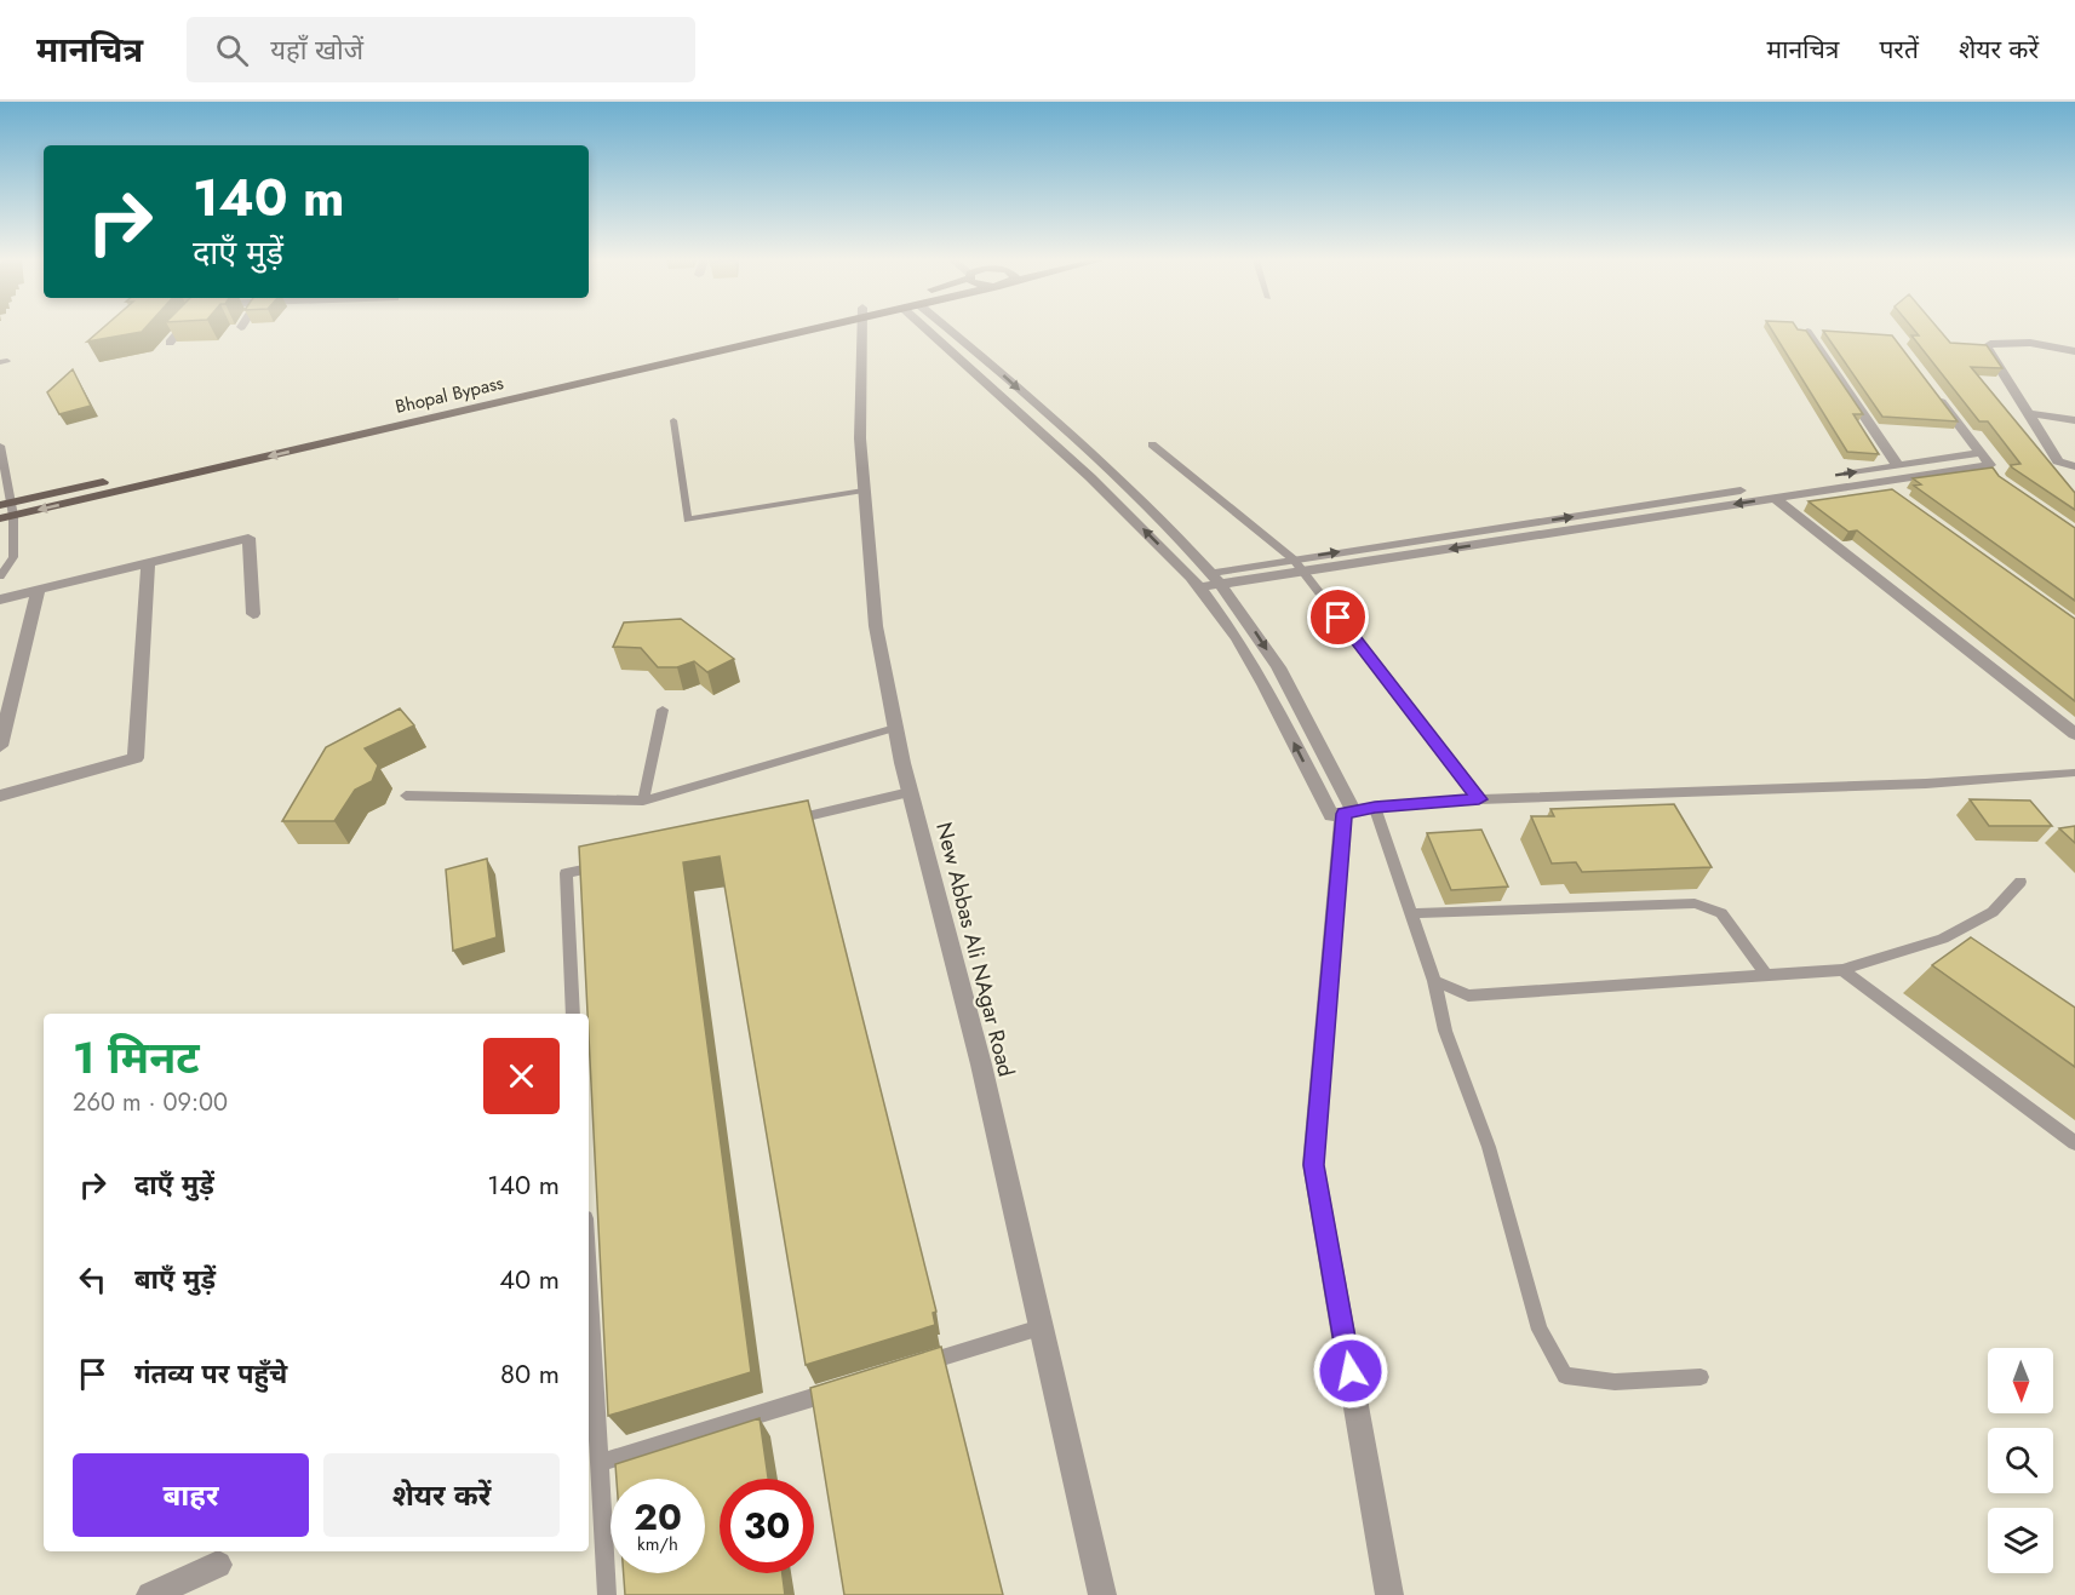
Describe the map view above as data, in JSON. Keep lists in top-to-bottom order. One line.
{"streets":{"main road":["Bhopal Bypass"],"street":["New Abbas Ali NAgar Road"]},"north":"bottom","page":{"header":"मानचित्र","search":"यहाँ खोजें","nav":["मानचित्र","परतें","शेयर करें"],"turn":["140 m","दाएँ मुड़ें"],"heading":["1 मिनट","260 m · 09:00"],"list":[{"name":"दाएँ मुड़ें","value":"140 m"},{"name":"बाएँ मुड़ें","value":"40 m"},{"name":"गंतव्य पर पहुँचे","value":"80 m"}],"buttons":["बाहर","शेयर करें"],"speed":"20 km/h","limit":"30"}}
